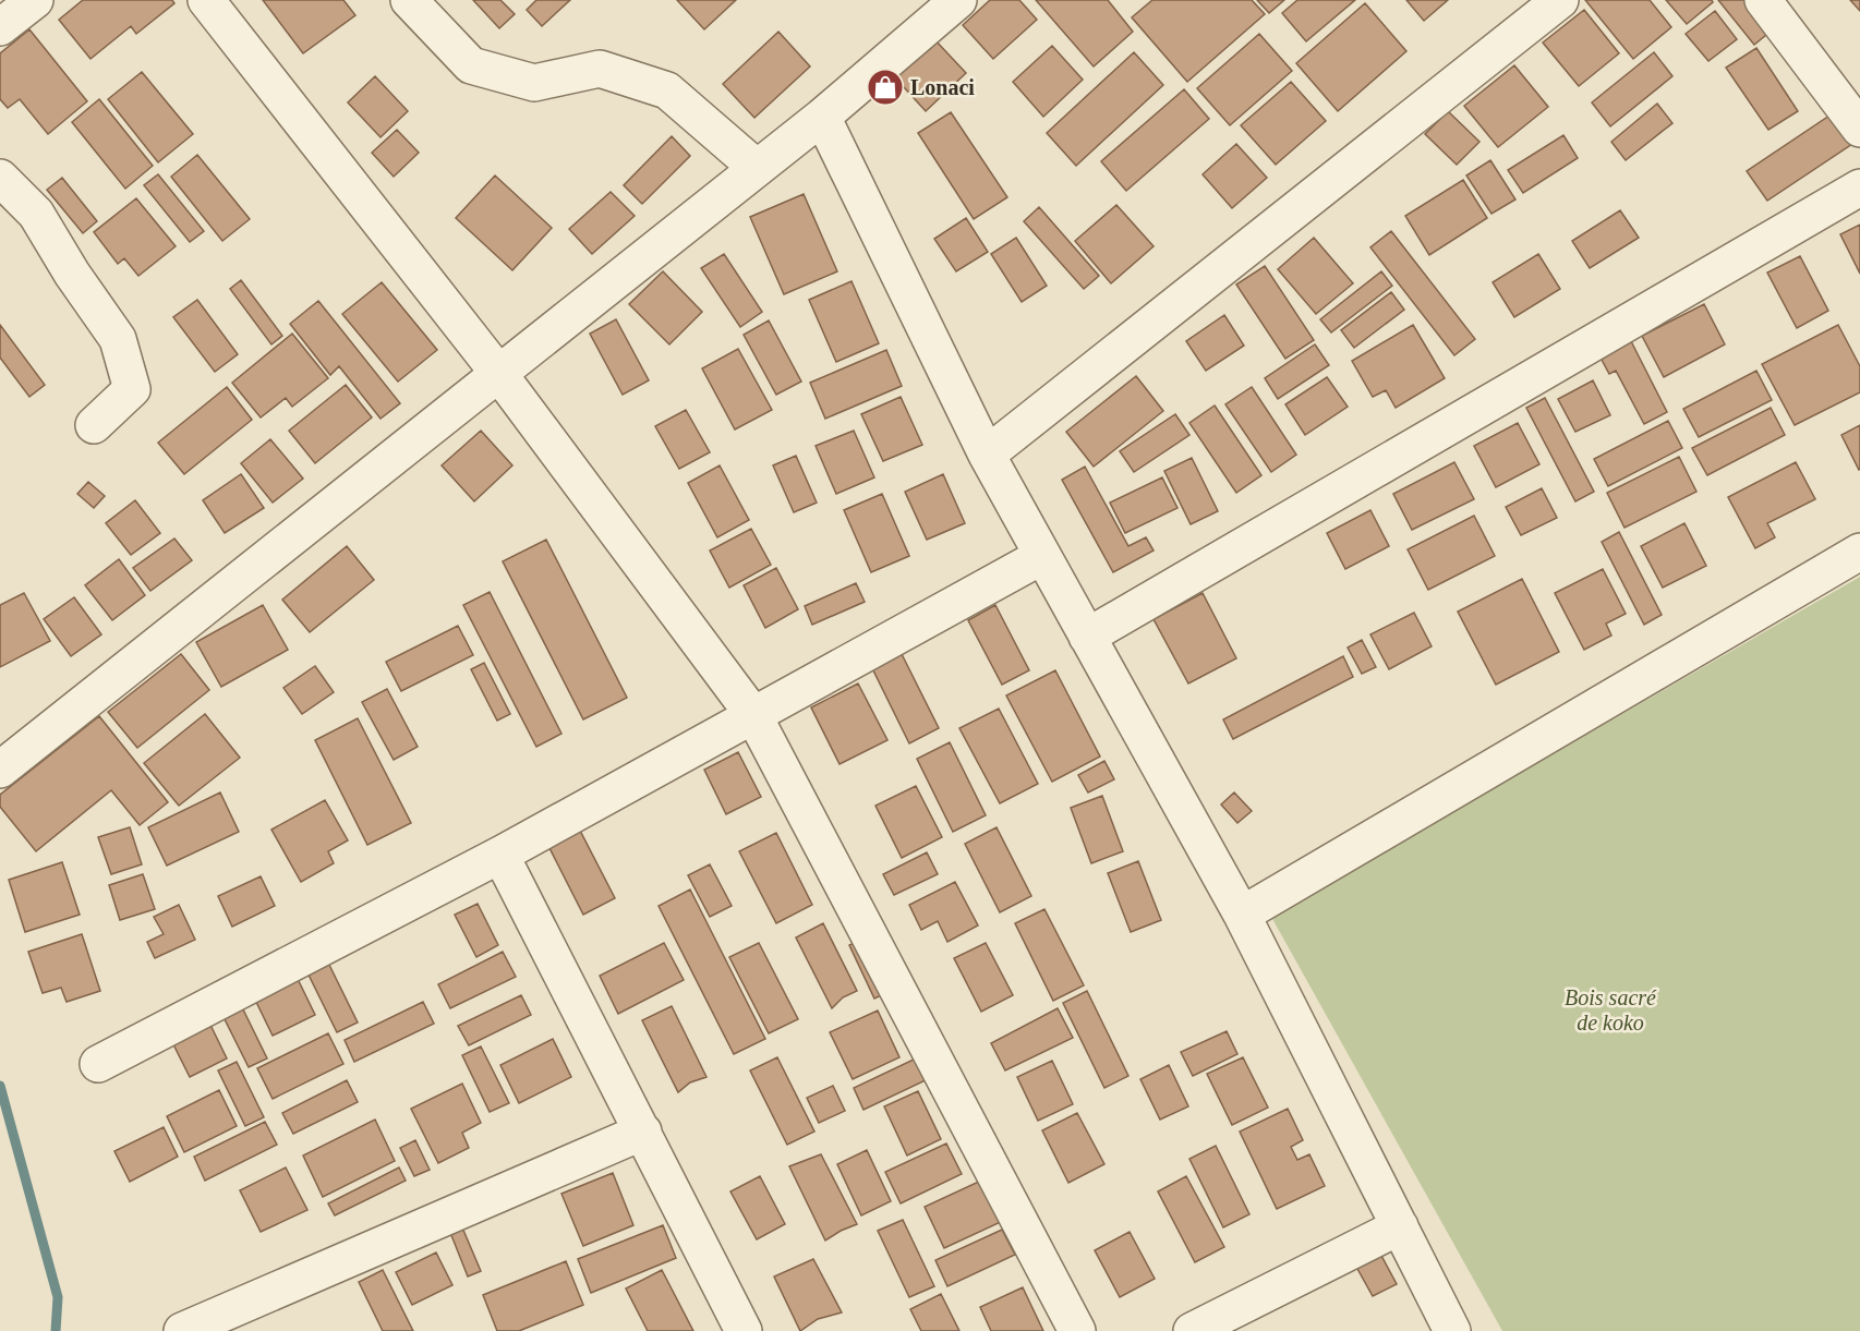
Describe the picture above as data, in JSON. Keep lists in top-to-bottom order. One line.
{"parks":["Bois sacré de koko"],"places":{"shop":["Lonaci"]}}
